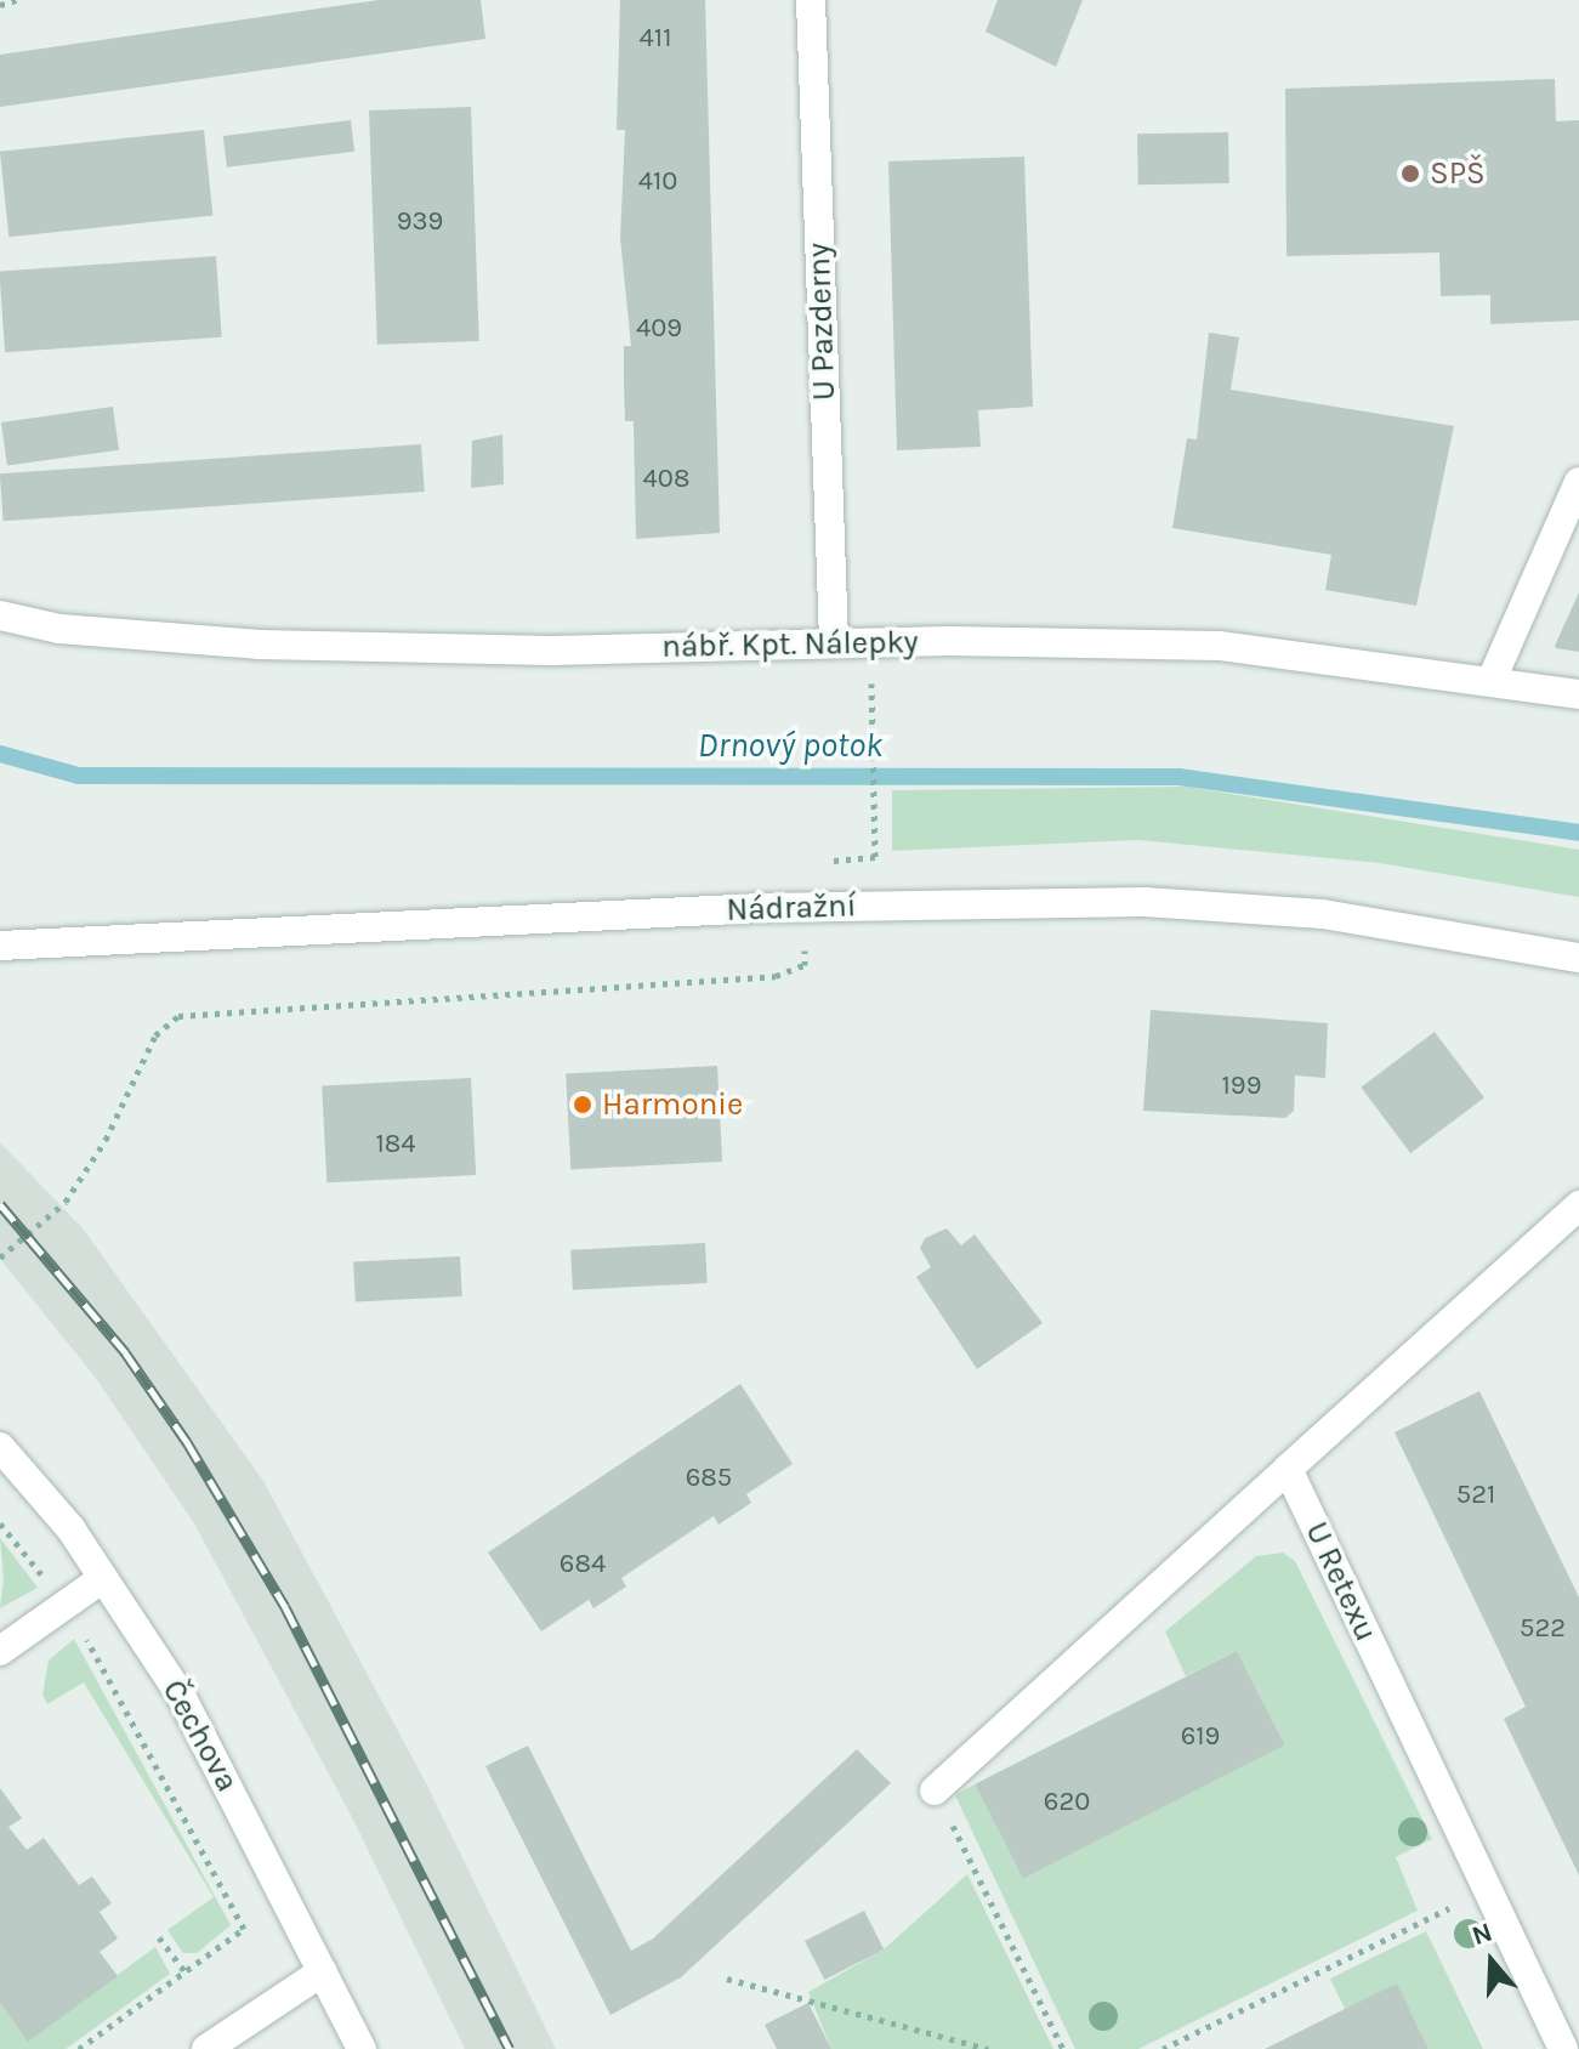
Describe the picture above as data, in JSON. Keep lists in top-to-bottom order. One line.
{"streets":{"street":["U Pazderny","nábř. Kpt. Nálepky","Nádražní","U Retexu","Čechova"]},"crossings":[["U Pazderny","nábř. Kpt. Nálepky"]],"water":["Drnový potok"],"places":["SPŠ","Harmonie"],"house_numbers":["411","410","939","409","408","199","184","685","521","684","522","619","620"],"north":"top"}
